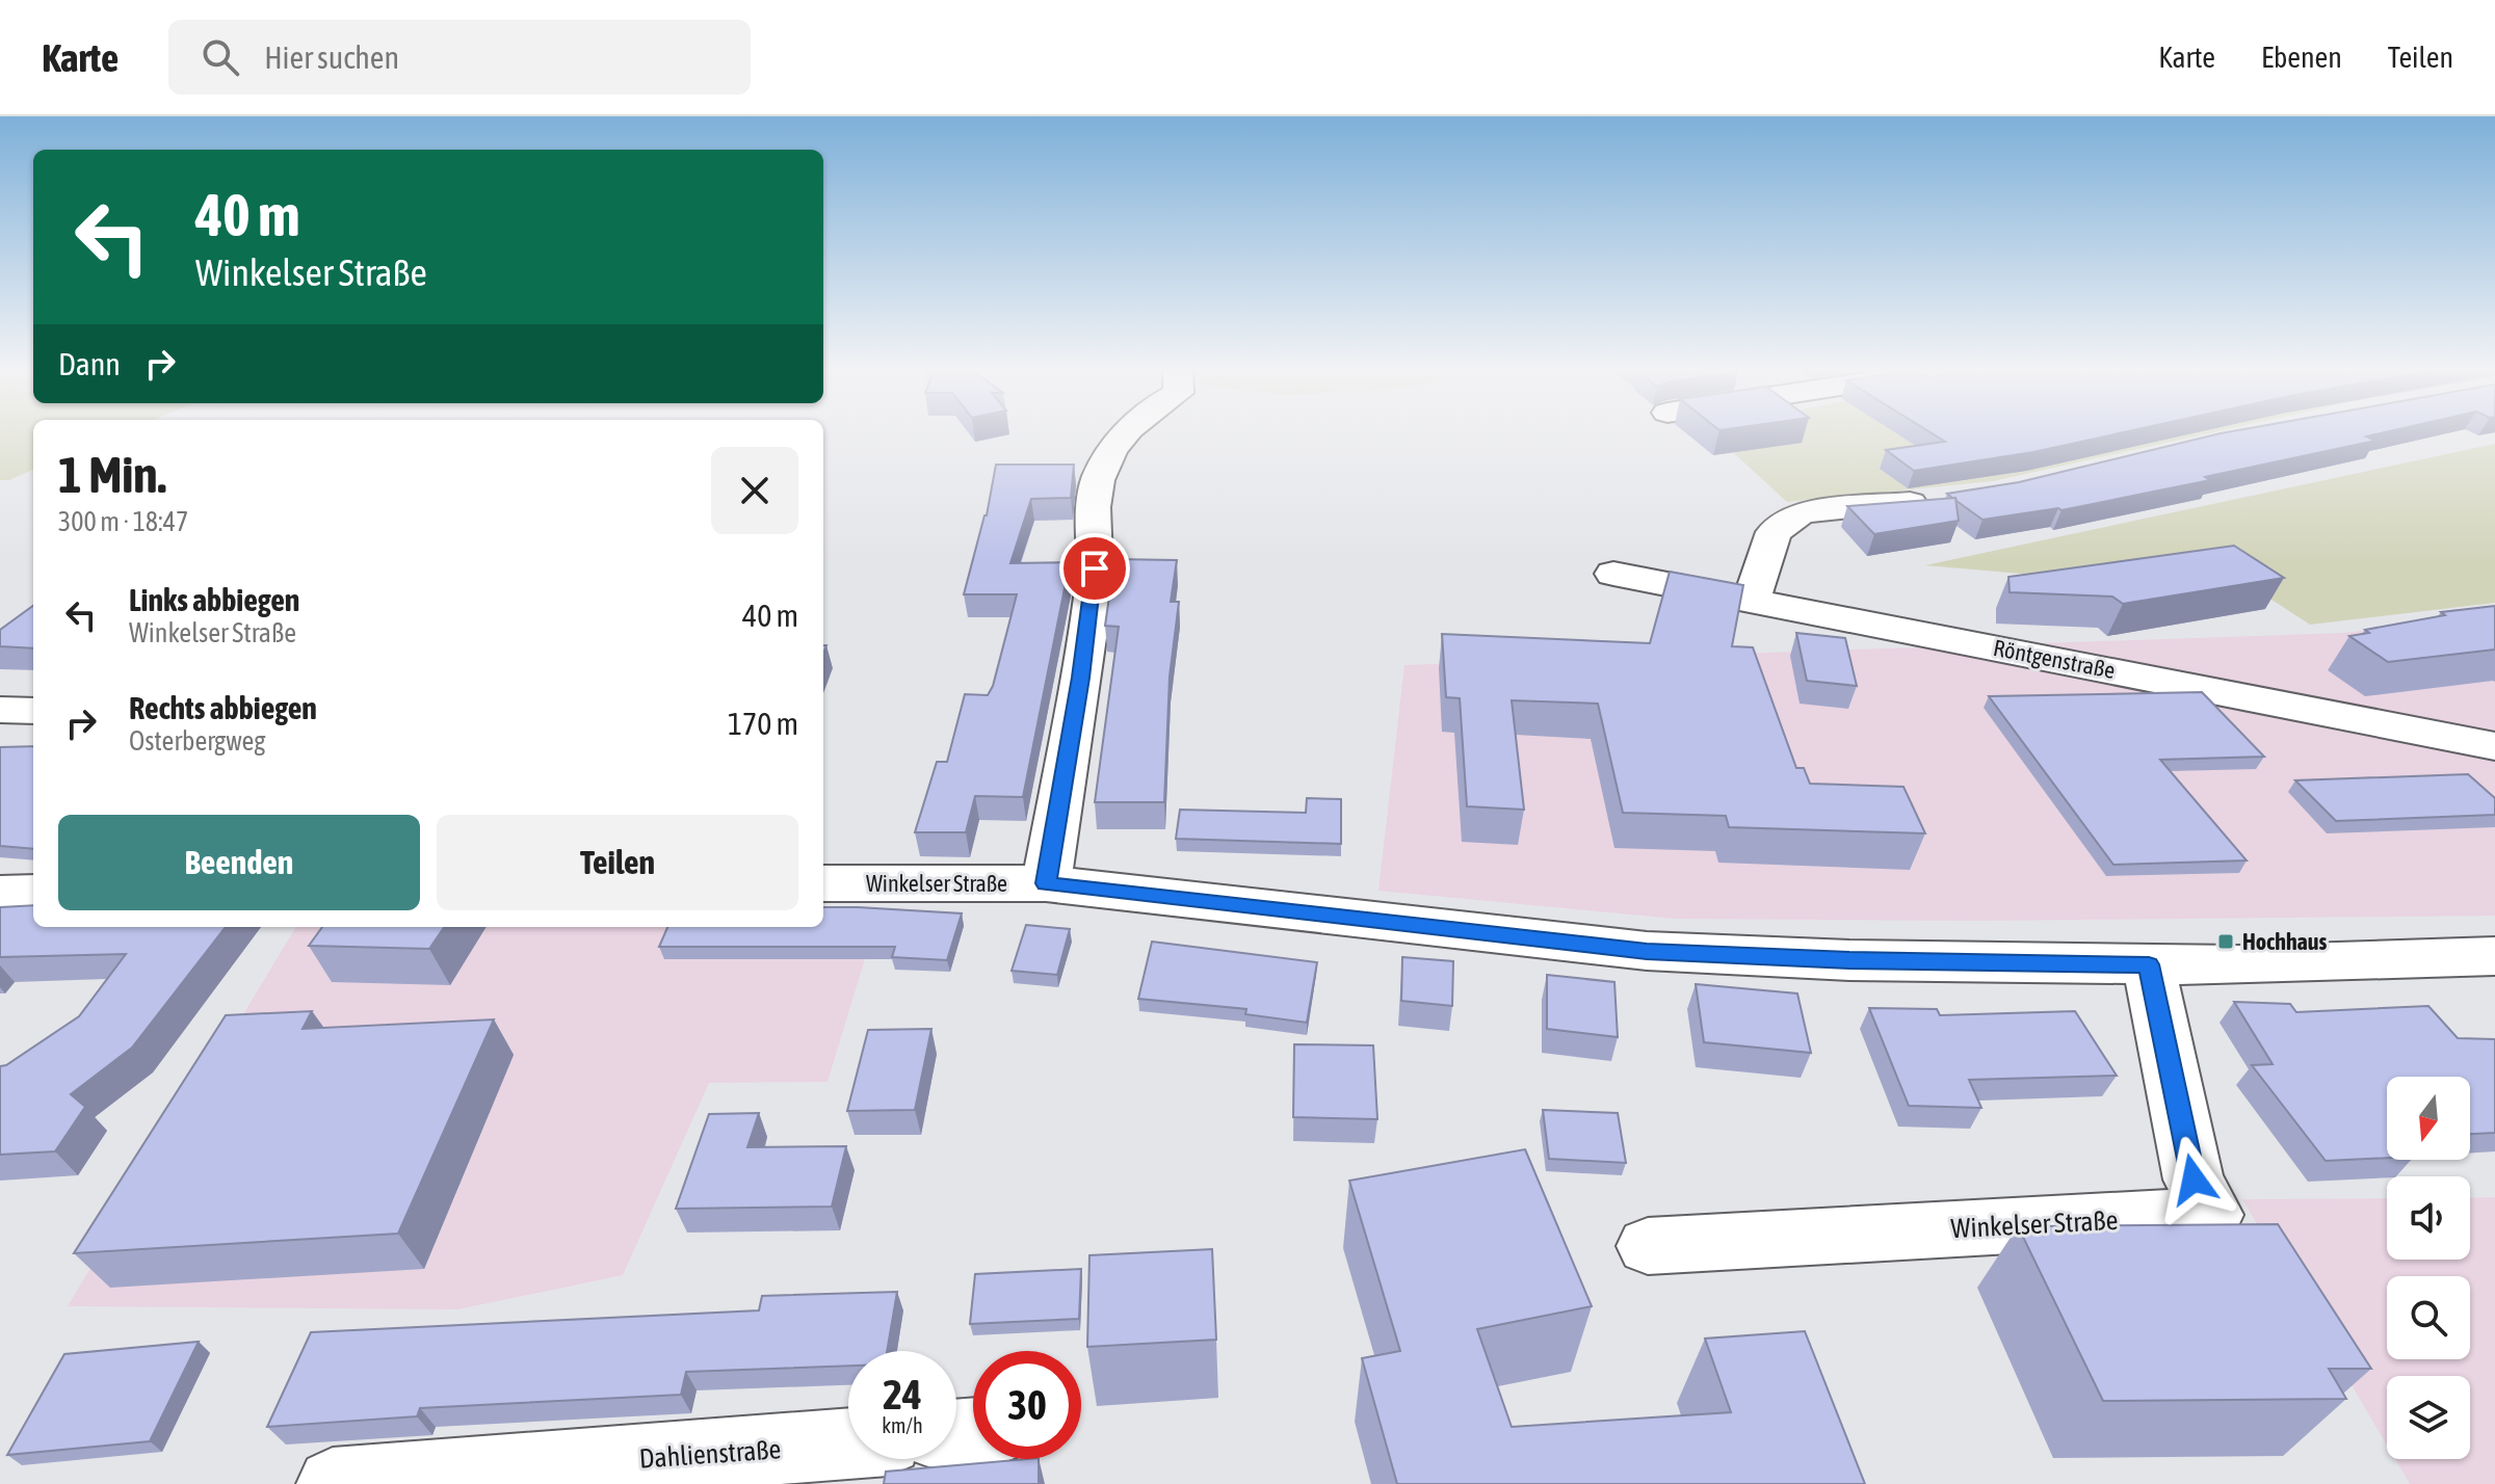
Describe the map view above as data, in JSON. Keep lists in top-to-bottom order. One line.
{"streets":{"street":["Röntgenstraße","Winkelser Straße","Dahlienstraße"]},"places":{"transit":["Hochhaus"]},"north":"bottom","page":{"header":"Karte","search":"Hier suchen","nav":["Karte","Ebenen","Teilen"],"turn":["40 m","Winkelser Straße"],"then":"Dann","heading":["1 Min.","300 m · 18:47"],"list":[{"name":"Links abbiegen","note":"Winkelser Straße","value":"40 m"},{"name":"Rechts abbiegen","note":"Osterbergweg","value":"170 m"}],"buttons":["Beenden","Teilen"],"speed":"24 km/h","limit":"30"}}
